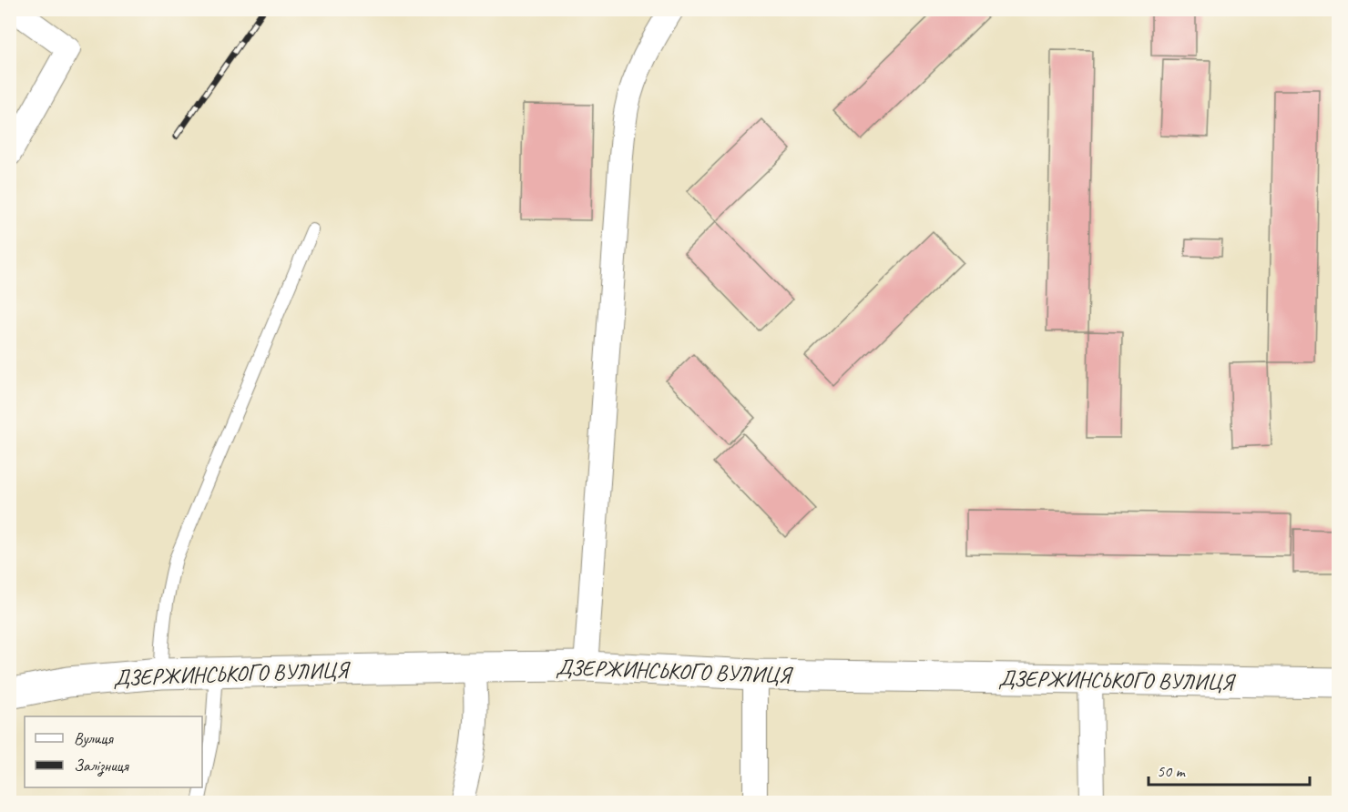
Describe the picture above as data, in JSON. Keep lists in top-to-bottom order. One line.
{"streets":{"main road":["ДЗЕРЖИНСЬКОГО ВУЛИЦЯ"]},"legend":["Вулиця","Залізниця"],"scale_bar":"50 m"}
